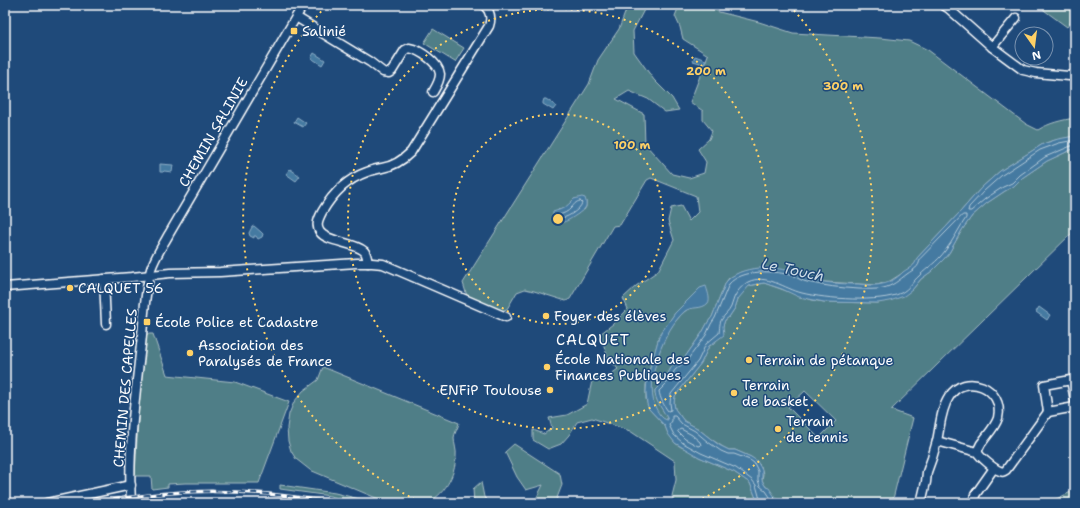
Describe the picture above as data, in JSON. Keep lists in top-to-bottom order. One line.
{"streets":{"street":["CHEMIN SALINIE","CHEMIN DES CAPELLES"]},"crossings":[["CHEMIN SALINIE","CHEMIN DES CAPELLES"]],"districts":["CALQUET"],"water":["Le Touch"],"places":{"transit":["Salinié","École Police et Cadastre"],"other":["CALQUET 56","Foyer des élèves","Association des Paralysés de France","Terrain de pétanque","École Nationale des Finances Publiques","ENFiP Toulouse","Terrain de basket","Terrain de tennis"]},"north":"bottom","rings":["200 m","300 m","100 m"]}
